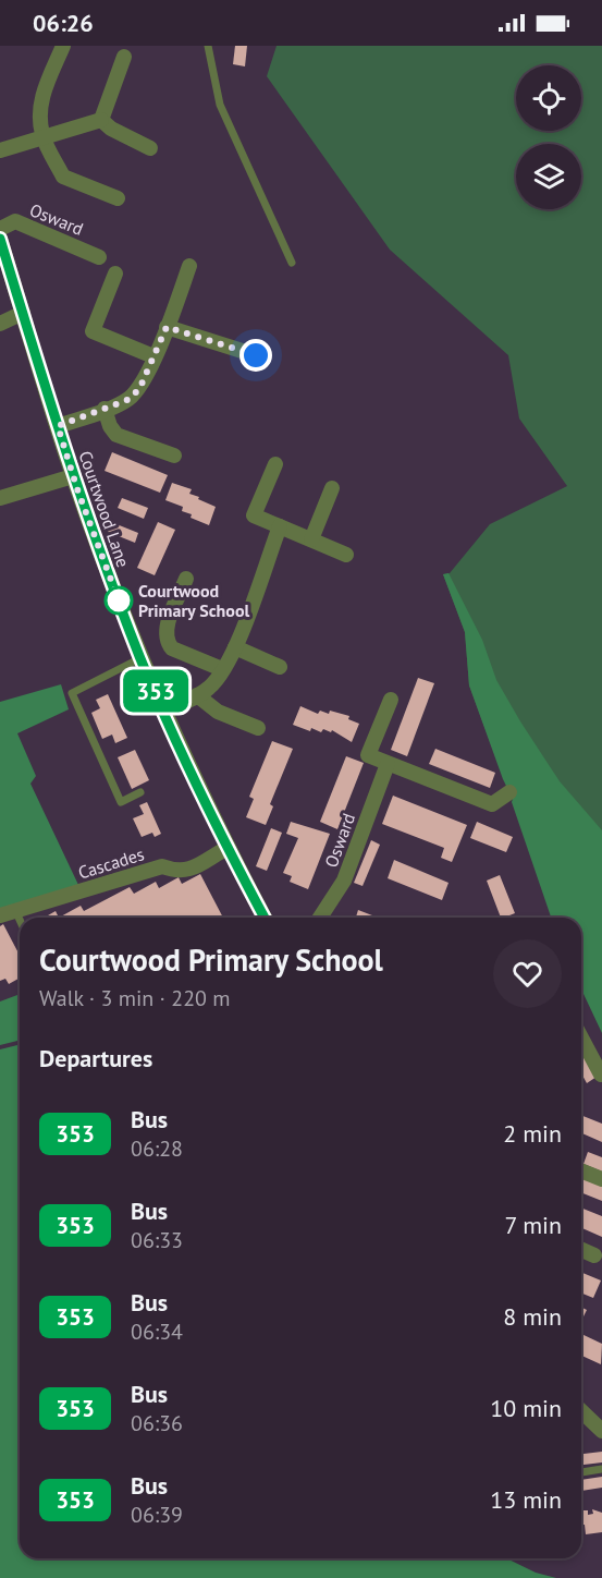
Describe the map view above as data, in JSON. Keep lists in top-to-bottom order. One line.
{"streets":{"street":["Osward","Courtwood Lane","Cascades"]},"crossings":[["Courtwood Lane","Cascades"]],"places":["Courtwood Primary School"],"lines":["bus line 353"],"page":{"status":"06:26","on_map":"353","heading":[["Courtwood Primary School","Walk · 3 min · 220 m"],"Departures"],"list":[{"mark":"353","name":"Bus","note":"06:28","value":"2 min"},{"mark":"353","name":"Bus","note":"06:33","value":"7 min"},{"mark":"353","name":"Bus","note":"06:34","value":"8 min"},{"mark":"353","name":"Bus","note":"06:36","value":"10 min"},{"mark":"353","name":"Bus","note":"06:39","value":"13 min"}]}}
